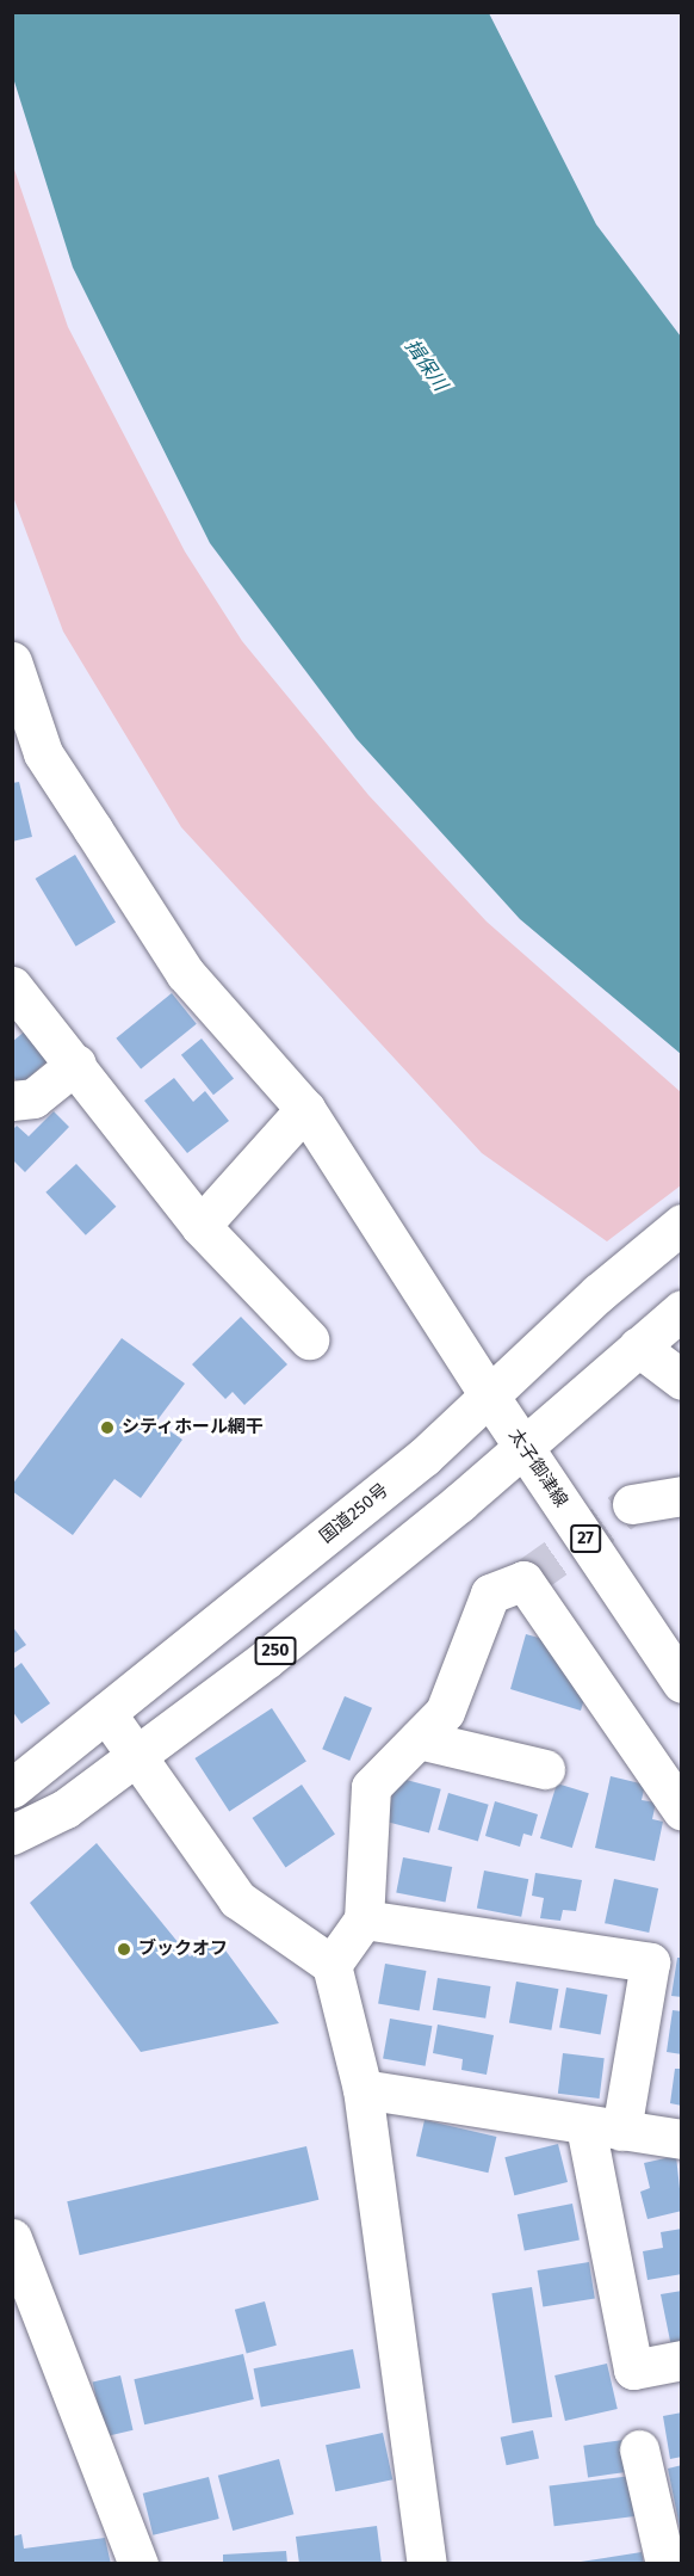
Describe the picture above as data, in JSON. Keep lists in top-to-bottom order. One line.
{"streets":{"main road":["太子御津線","国道250号","27","250"]},"crossings":[["太子御津線","国道250号"],["太子御津線","250"]],"water":["揖保川"],"places":["シティホール網干","ブックオフ"]}
